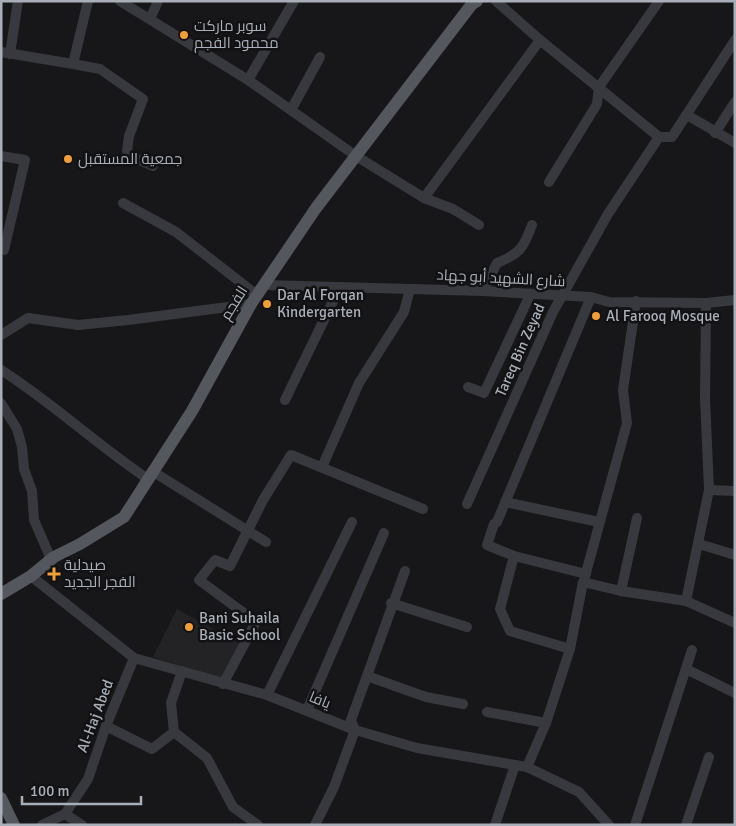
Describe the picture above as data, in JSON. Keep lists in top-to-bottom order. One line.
{"streets":{"main road":["الفجم"],"street":["شارع الشهيد أبو جهاد","Tareq Bin Zeyad","يافا","Al-Haj Abed"]},"crossings":[["شارع الشهيد أبو جهاد","الفجم"],["شارع الشهيد أبو جهاد","Tareq Bin Zeyad"],["الفجم","يافا"],["يافا","Al-Haj Abed"]],"places":{"other":["سوبر ماركت محمود الفجم","جمعية المستقبل","Dar Al Forqan Kindergarten","Al Farooq Mosque","Bani Suhaila Basic School"],"health":["صيدلية الفجر الجديد"]},"scale_bar":"100 m"}
